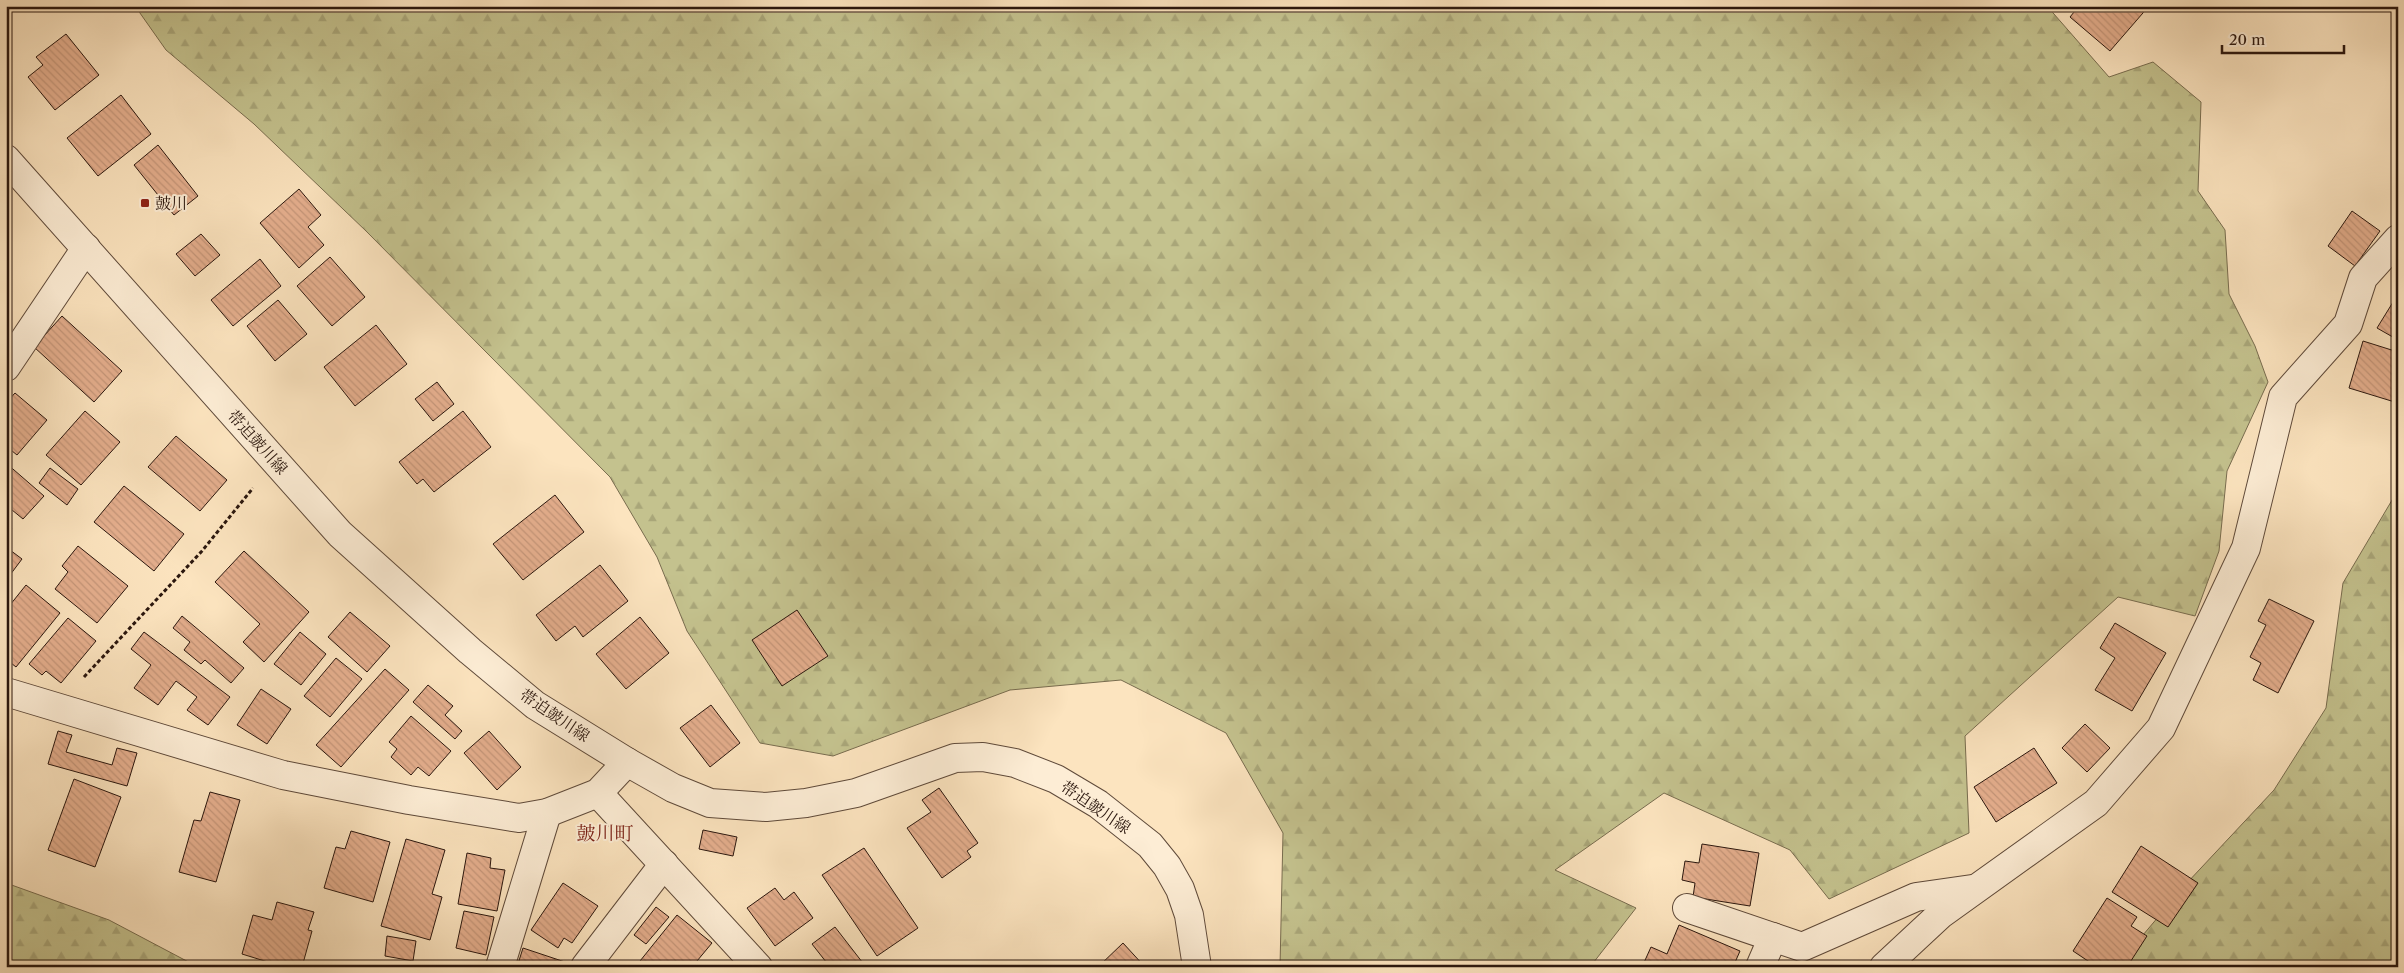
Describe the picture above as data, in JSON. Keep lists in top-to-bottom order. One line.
{"streets":{"street":["帯迫皷川線"]},"districts":["皷川町"],"places":{"transit":["皷川"]},"scale_bar":"20 m"}
